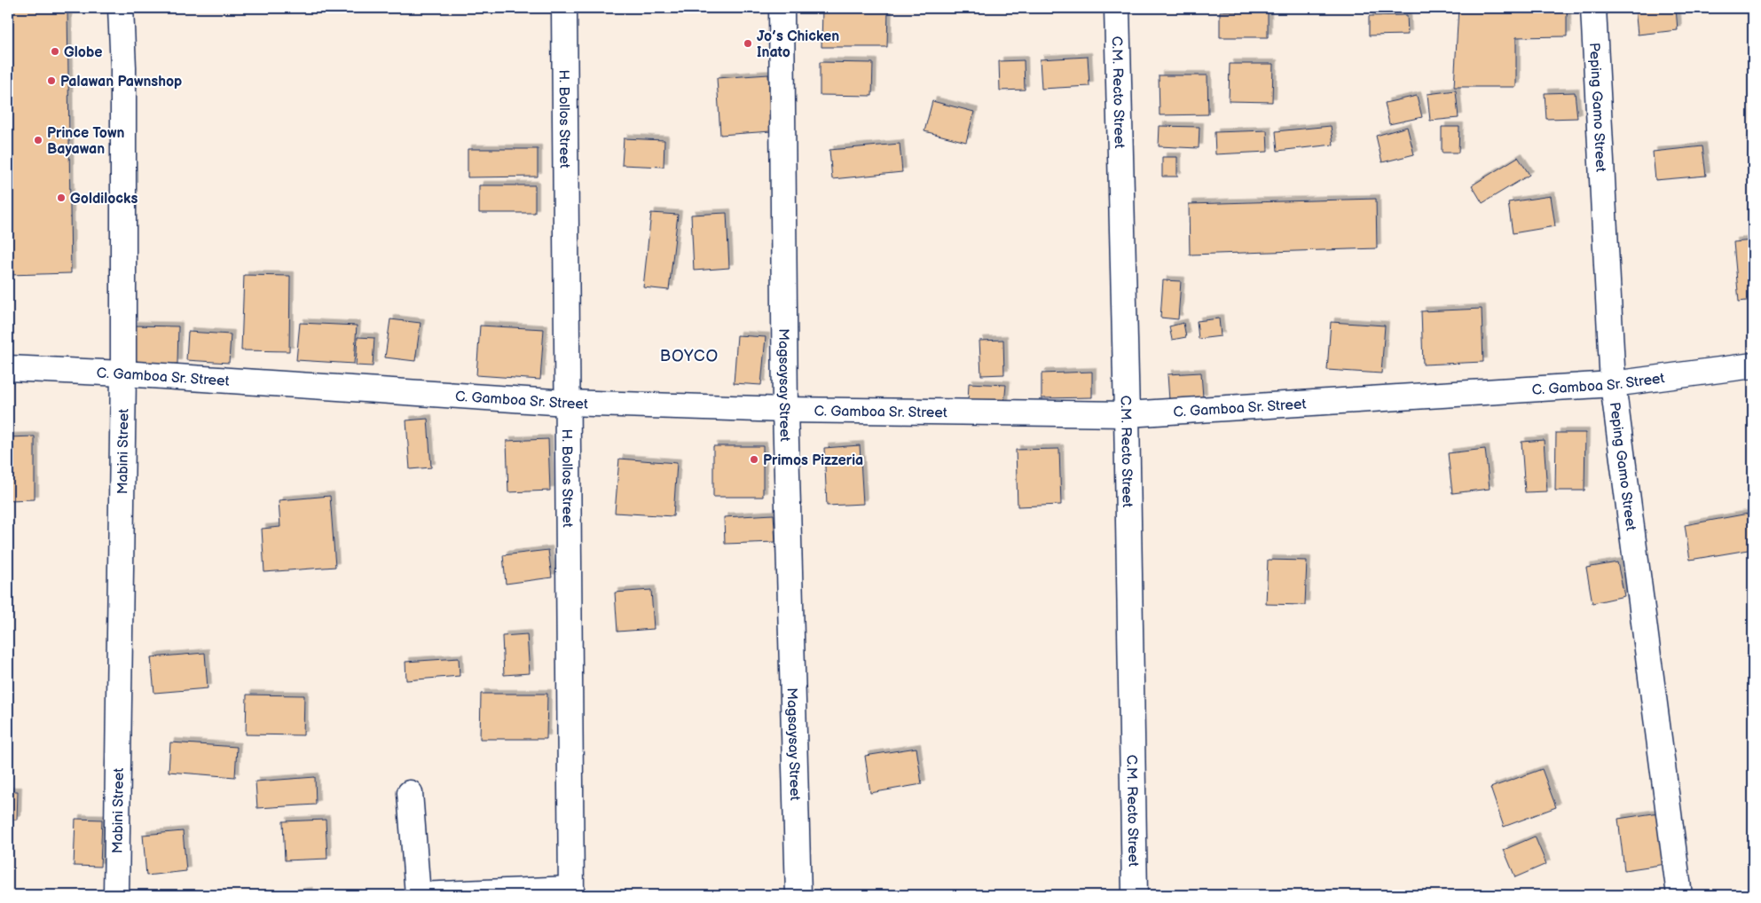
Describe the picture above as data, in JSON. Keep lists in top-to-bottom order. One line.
{"streets":{"street":["C.M. Recto Street","Peping Gamo Street","H. Bollos Street","C. Gamboa Sr. Street","Magsaysay Street","Mabini Street"]},"crossings":[["C.M. Recto Street","C. Gamboa Sr. Street"],["Peping Gamo Street","C. Gamboa Sr. Street"],["H. Bollos Street","C. Gamboa Sr. Street"],["C. Gamboa Sr. Street","Magsaysay Street"],["C. Gamboa Sr. Street","Mabini Street"]],"districts":["BOYCO"],"places":["Jo’s Chicken Inato","Globe","Palawan Pawnshop","Prince Town Bayawan","Goldilocks","Primos Pizzeria"]}
